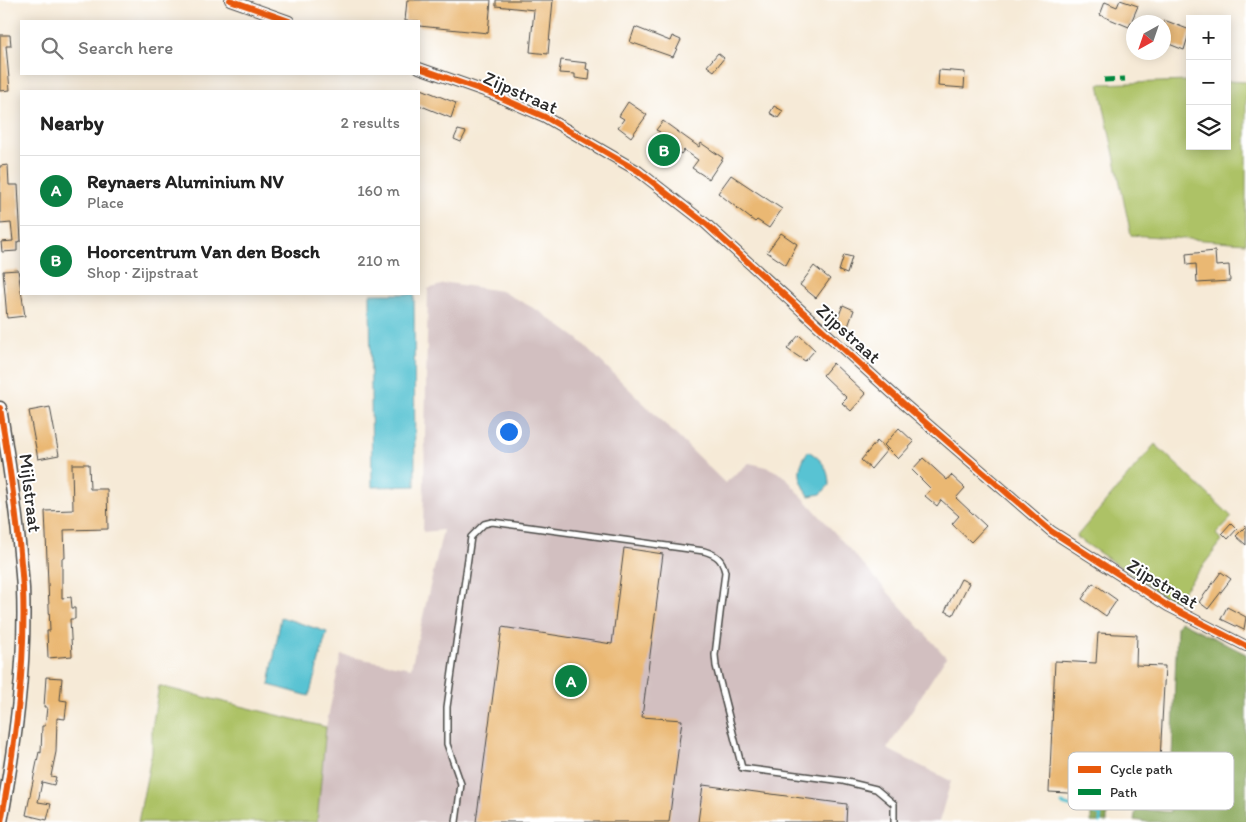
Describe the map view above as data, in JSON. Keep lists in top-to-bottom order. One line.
{"streets":{"street":["Zijpstraat","Mijlstraat"]},"legend":["Cycle path","Path"],"north":"bottom left","page":{"map_buttons":["+","−"],"search":"Search here","heading":["Nearby","2 results"],"pins":["B","A"],"list":[{"mark":"A","name":"Reynaers Aluminium NV","note":"Place","value":"160 m"},{"mark":"B","name":"Hoorcentrum Van den Bosch","note":"Shop · Zijpstraat","value":"210 m"}]}}
